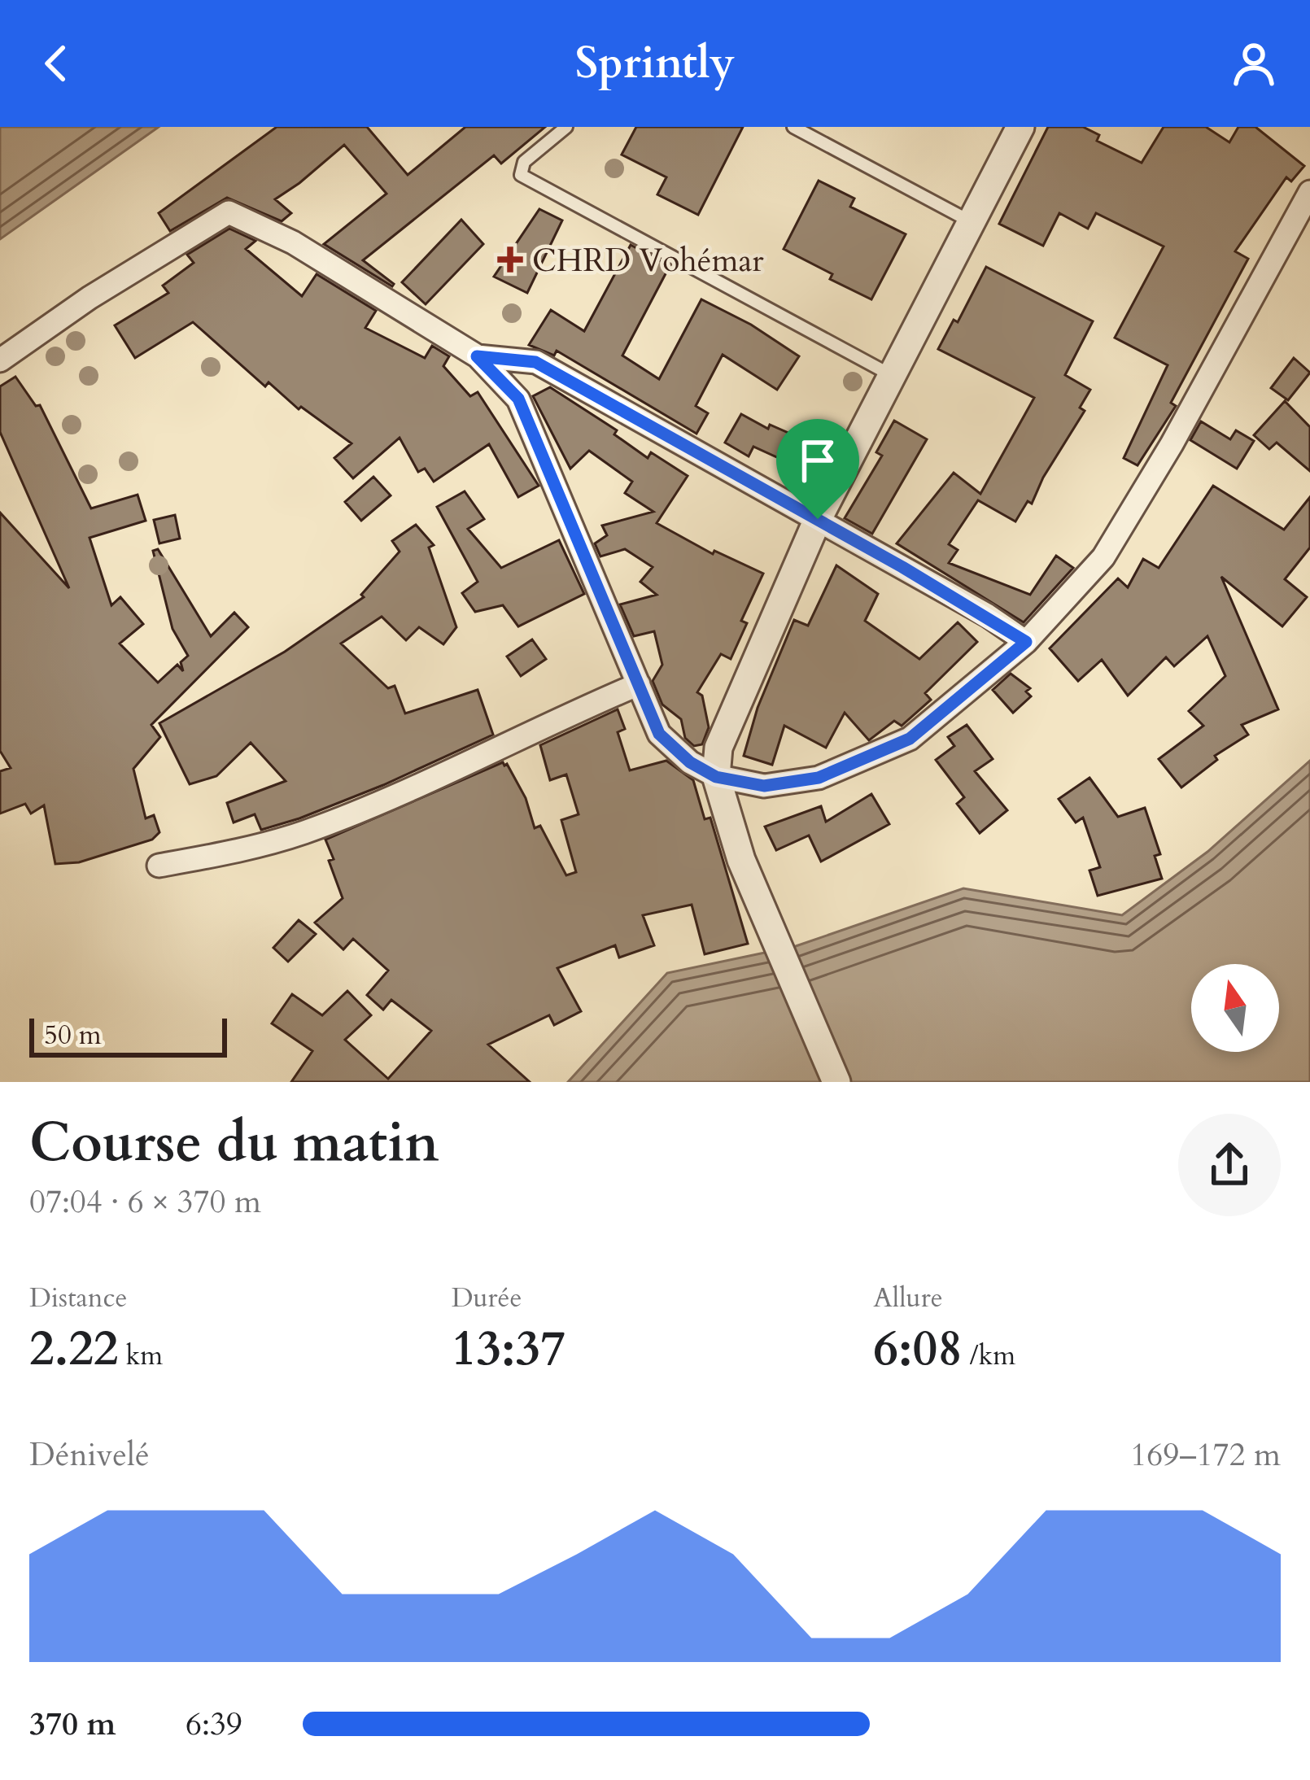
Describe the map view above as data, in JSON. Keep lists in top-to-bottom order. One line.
{"places":{"health":["CHRD Vohémar"]},"scale_bar":"50 m","north":"top","page":{"header":"Sprintly","scale":"50 m","heading":["Course du matin","07:04 · 6 × 370 m"],"stats":[["Distance","2.22 km"],["Durée","13:37"],["Allure","6:08 /km"]],"chart":["Dénivelé","169–172 m"],"list":[{"name":"370 m","note":"6:39"}]}}
